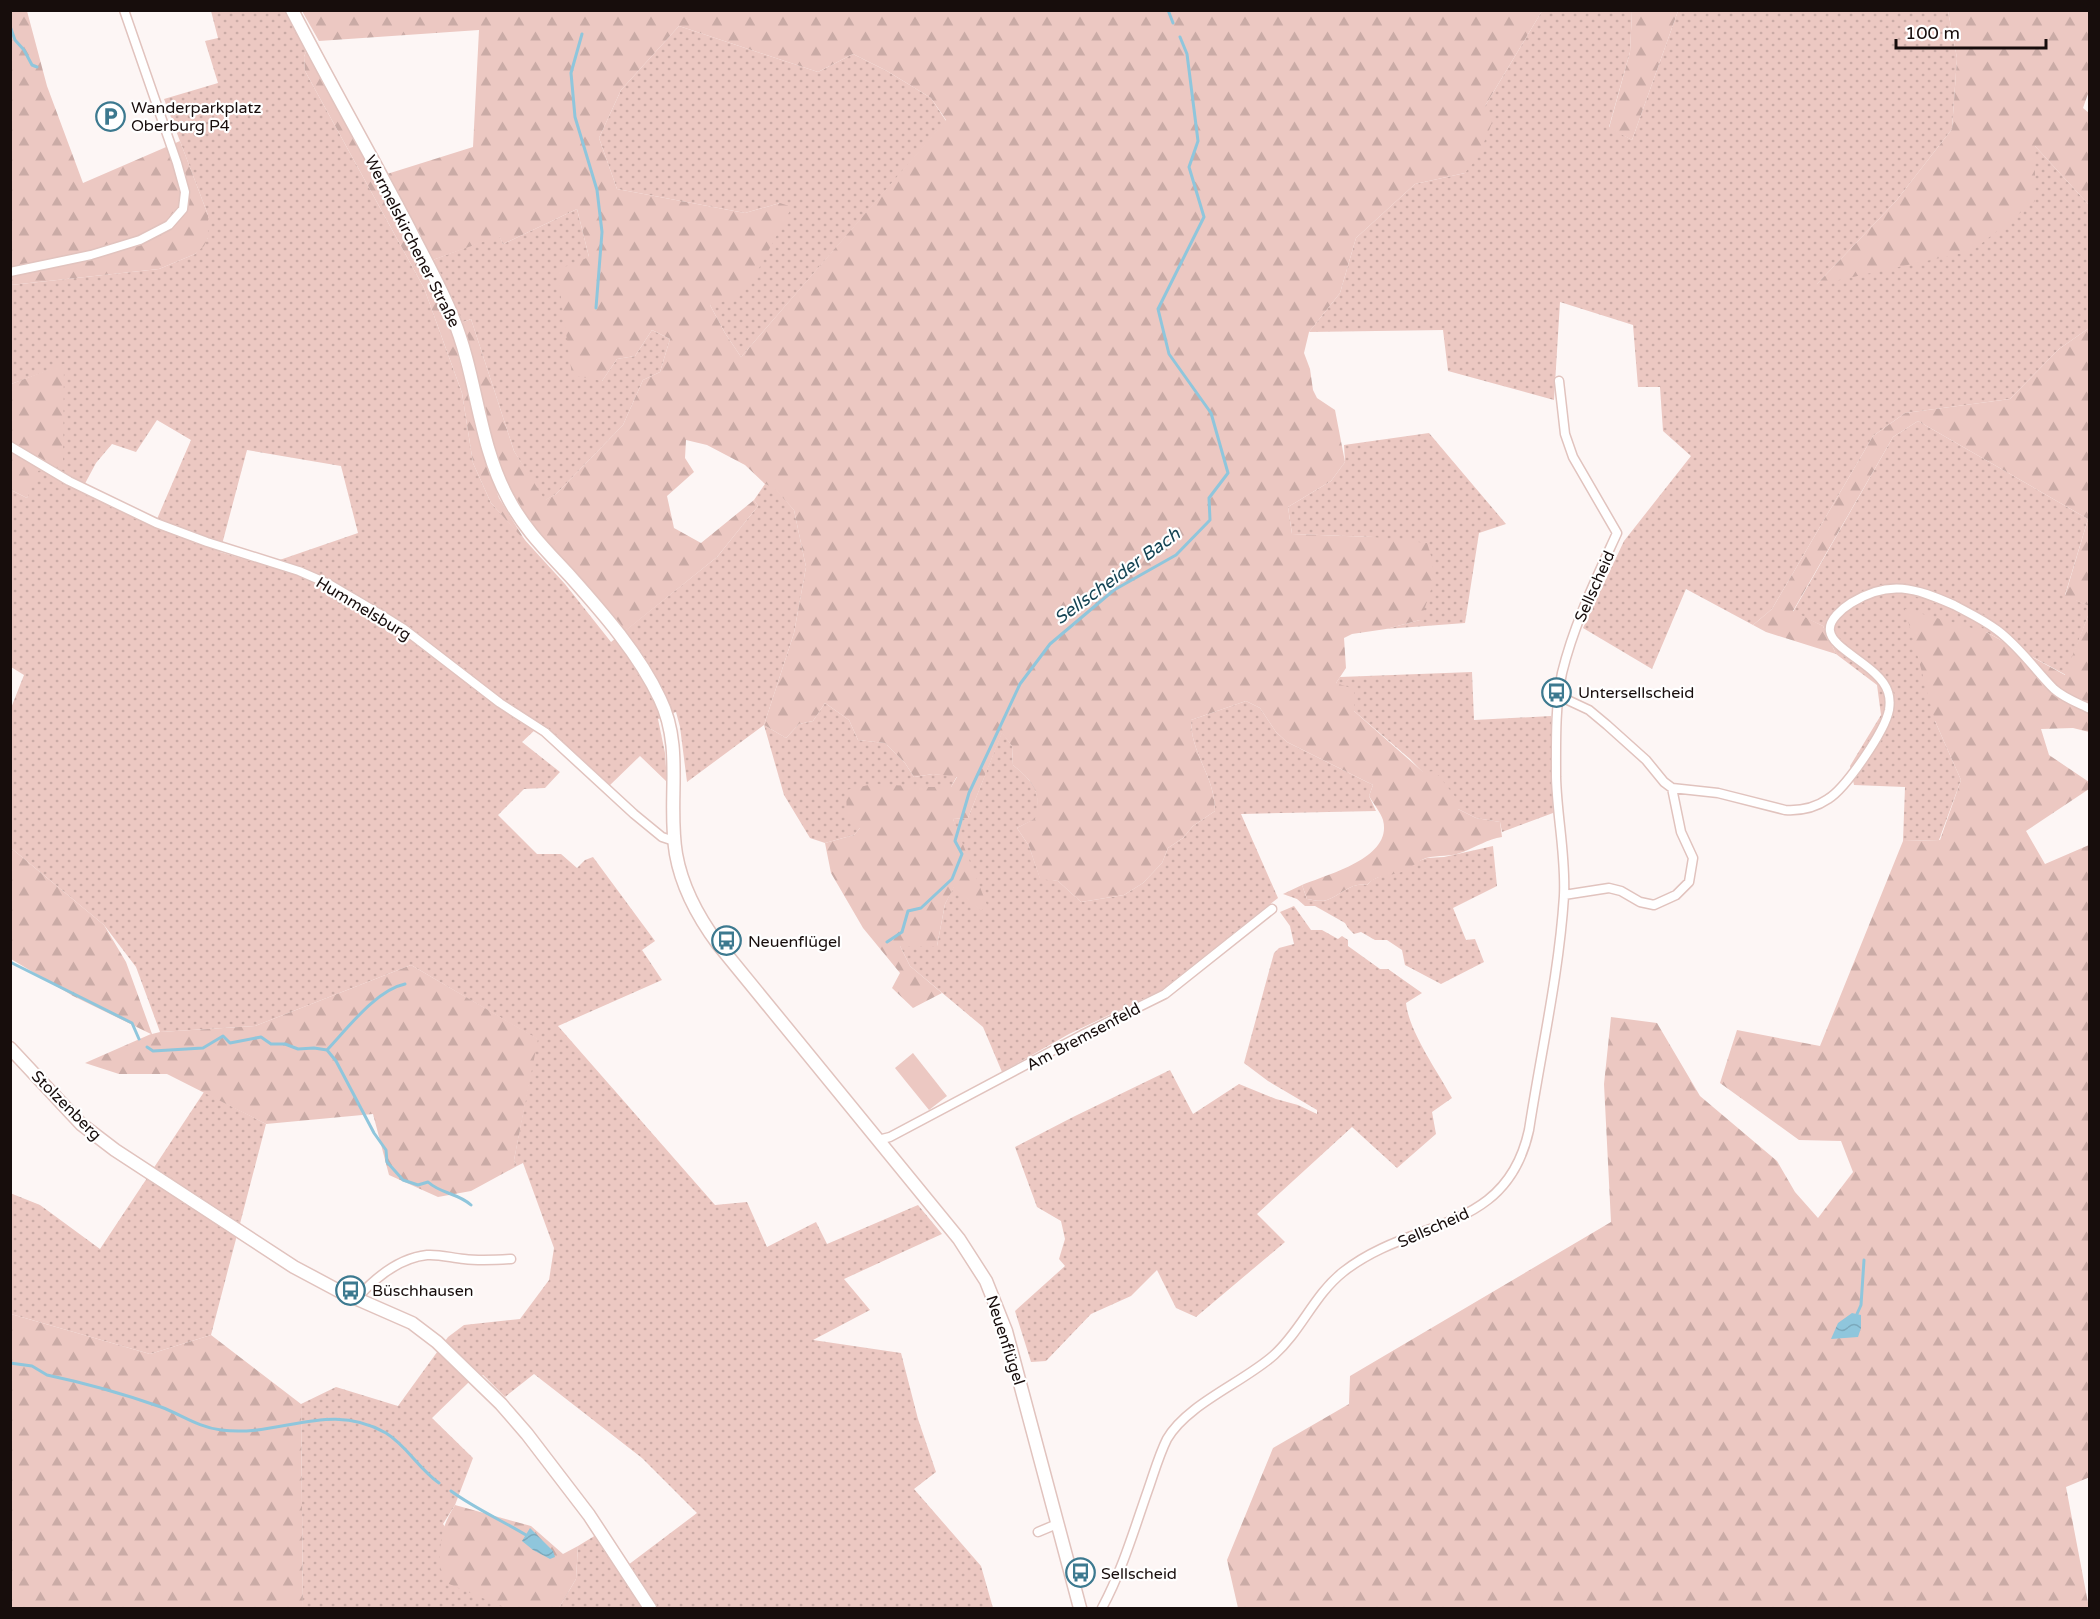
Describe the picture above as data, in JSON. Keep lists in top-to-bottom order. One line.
{"streets":{"main road":["Wermelskirchener Straße","Stolzenberg","Neuenflügel"],"street":["Sellscheid","Hummelsburg","Am Bremsenfeld"]},"crossings":[["Wermelskirchener Straße","Neuenflügel"],["Hummelsburg","Neuenflügel"],["Am Bremsenfeld","Neuenflügel"]],"water":["Sellscheider Bach"],"places":{"parking":["Wanderparkplatz Oberburg P4"],"bus stop":["Untersellscheid","Neuenflügel","Büschhausen","Sellscheid"]},"scale_bar":"100 m"}
